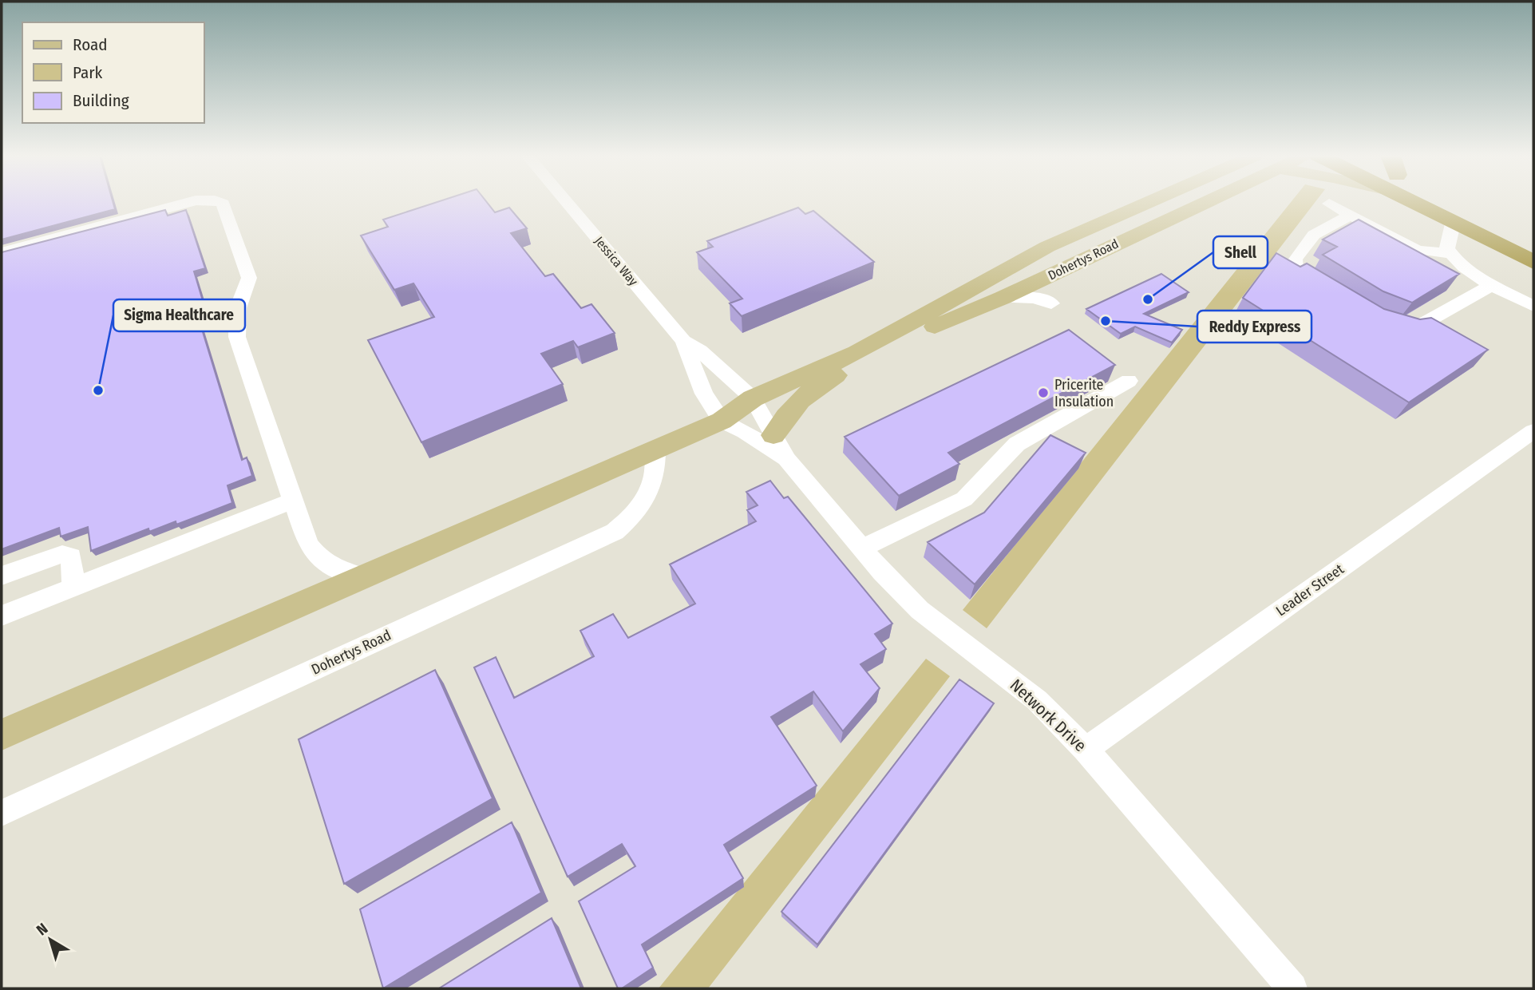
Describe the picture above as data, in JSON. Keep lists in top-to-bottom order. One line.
{"streets":{"main road":["Dohertys Road"],"street":["Jessica Way","Leader Street","Network Drive"]},"crossings":[["Dohertys Road","Jessica Way"],["Dohertys Road","Network Drive"],["Jessica Way","Network Drive"],["Leader Street","Network Drive"]],"places":["Shell","Reddy Express","Sigma Healthcare","Pricerite Insulation"],"legend":["Road","Park","Building"],"north":"top left"}
